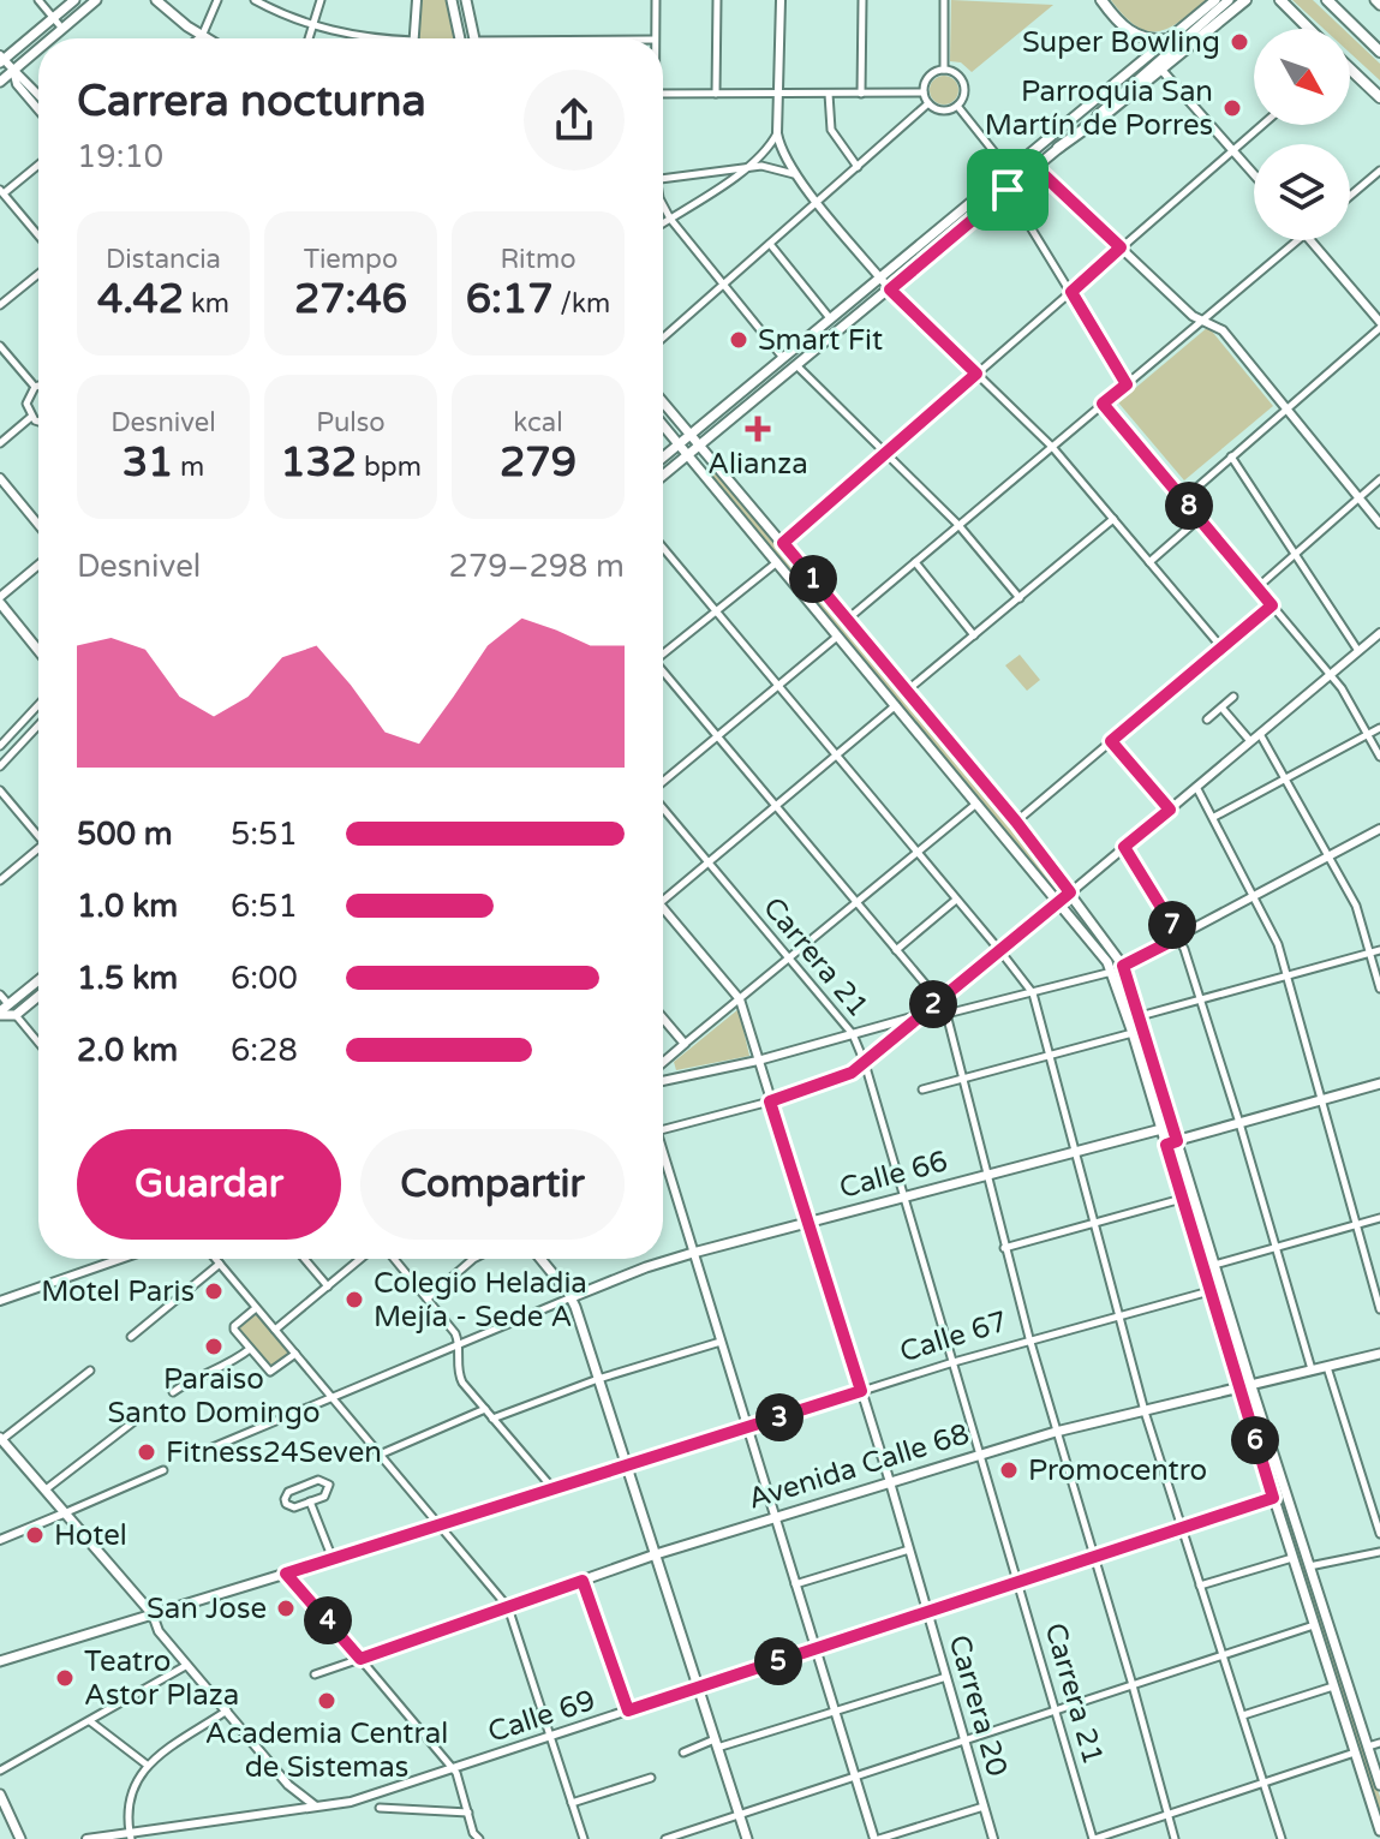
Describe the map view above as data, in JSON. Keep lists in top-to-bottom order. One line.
{"streets":{"main road":["Calle 66","Calle 67","Avenida Calle 68"],"street":["Carrera 21","Carrera 20","Calle 69"]},"crossings":[["Carrera 21","Calle 66"],["Carrera 21","Calle 67"],["Carrera 21","Avenida Calle 68"],["Carrera 21","Calle 69"],["Calle 66","Carrera 20"],["Calle 67","Carrera 20"],["Avenida Calle 68","Carrera 20"],["Carrera 20","Calle 69"]],"places":{"other":["Super Bowling","Parroquia San Martín de Porres","Smart Fit","Motel Paris","Colegio Heladia Mejía - Sede A","Paraiso Santo Domingo","Fitness24Seven","Promocentro","Hotel","San Jose","Teatro Astor Plaza","Academia Central de Sistemas"],"health":["Alianza"]},"north":"bottom right","page":{"heading":["Carrera nocturna","19:10"],"stats":[["Distancia","4.42 km"],["Tiempo","27:46"],["Ritmo","6:17 /km"],["Desnivel","31 m"],["Pulso","132 bpm"],["kcal","279"]],"pins":["8","1","7","2","3","6","4","5"],"chart":["Desnivel","279–298 m"],"list":[{"name":"500 m","note":"5:51"},{"name":"1.0 km","note":"6:51"},{"name":"1.5 km","note":"6:00"},{"name":"2.0 km","note":"6:28"}],"buttons":["Guardar","Compartir"]}}
